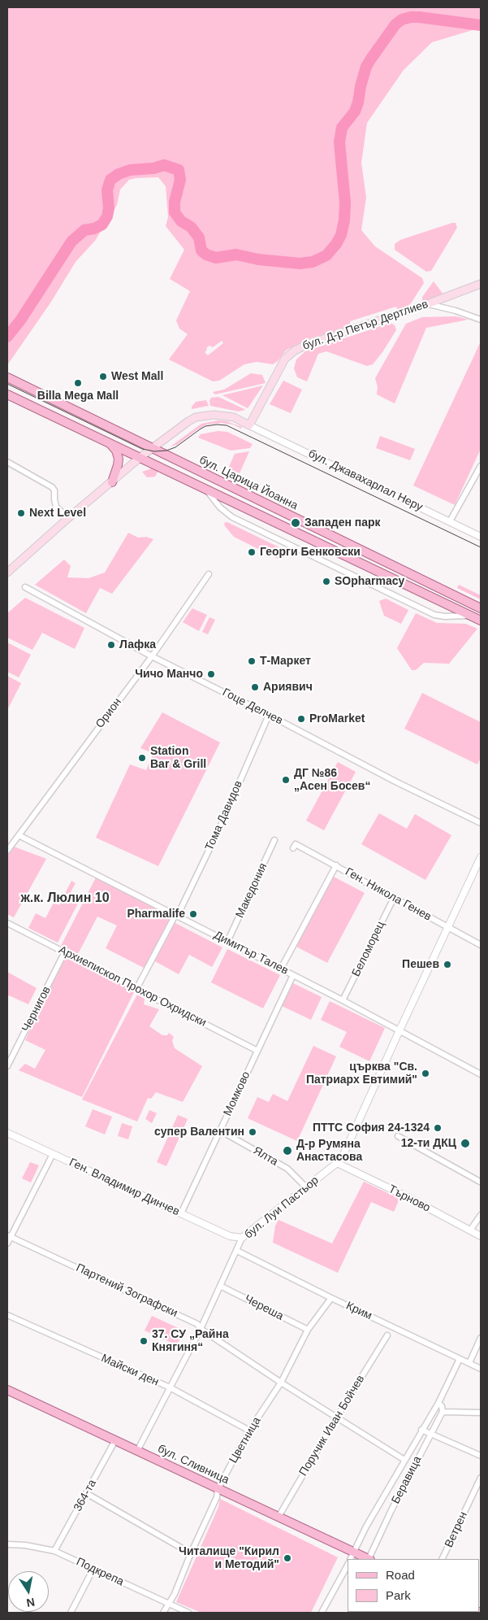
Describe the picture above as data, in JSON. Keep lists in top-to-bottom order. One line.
{"streets":{"main road":["бул. Д-р Петър Дертлиев","бул. Царица Йоанна","бул. Сливница"],"street":["бул. Джавахарлал Неру","Гоце Делчев","Орион","Тома Давидов","Македония","Ген. Никола Генев","Беломорец","Димитър Талев","Архиепископ Прохор Охридски","Чернигов","Момково","Ялта","Ген. Владимир Динчев","Търново","бул. Луи Пастьор","Партений Зографски","Череша","Крим","Майски ден","Поручик Иван Бойчев","Цветница","Беравица","364-та","Ветрен","Подкрепа"]},"crossings":[["бул. Д-р Петър Дертлиев","бул. Джавахарлал Неру"],["Гоце Делчев","Орион"],["Гоце Делчев","Тома Давидов"],["Орион","Димитър Талев"],["Тома Давидов","Димитър Талев"],["Тома Давидов","Архиепископ Прохор Охридски"],["Македония","Димитър Талев"],["Ген. Никола Генев","Беломорец"],["Ген. Никола Генев","бул. Луи Пастьор"],["Беломорец","Димитър Талев"],["Димитър Талев","Момково"],["Димитър Талев","бул. Луи Пастьор"],["Архиепископ Прохор Охридски","Чернигов"],["Архиепископ Прохор Охридски","Момково"],["Момково","Ялта"],["Момково","Ген. Владимир Динчев"],["Ялта","бул. Луи Пастьор"],["Ген. Владимир Динчев","бул. Луи Пастьор"],["Търново","бул. Луи Пастьор"],["бул. Луи Пастьор","Партений Зографски"],["бул. Луи Пастьор","Череша"],["бул. Луи Пастьор","Крим"],["бул. Луи Пастьор","Майски ден"],["бул. Луи Пастьор","бул. Сливница"],["Партений Зографски","Поручик Иван Бойчев"],["Партений Зографски","Цветница"],["Партений Зографски","Беравица"],["Череша","Цветница"],["Крим","Цветница"],["Крим","Беравица"],["Майски ден","Цветница"],["Поручик Иван Бойчев","бул. Сливница"],["Цветница","бул. Сливница"],["Цветница","Подкрепа"],["бул. Сливница","Беравица"],["бул. Сливница","364-та"],["364-та","Подкрепа"]],"districts":["ж.к. Люлин 10"],"places":["West Mall","Billa Mega Mall","Next Level","Западен парк","Георги Бенковски","SOpharmacy","Лафка","Т-Маркет","Чичо Манчо","Ариявич","ProMarket","Station Bar & Grill","ДГ №86 „Асен Босев“","Pharmalife","Пешев","църква \"Св. Патриарх Евтимий\"","ПТТС София 24-1324","супер Валентин","12-ти ДКЦ","Д-р Румяна Анастасова","37. СУ „Райна Княгиня“","Читалище \"Кирил и Методий\""],"legend":["Road","Park"],"north":"bottom"}
